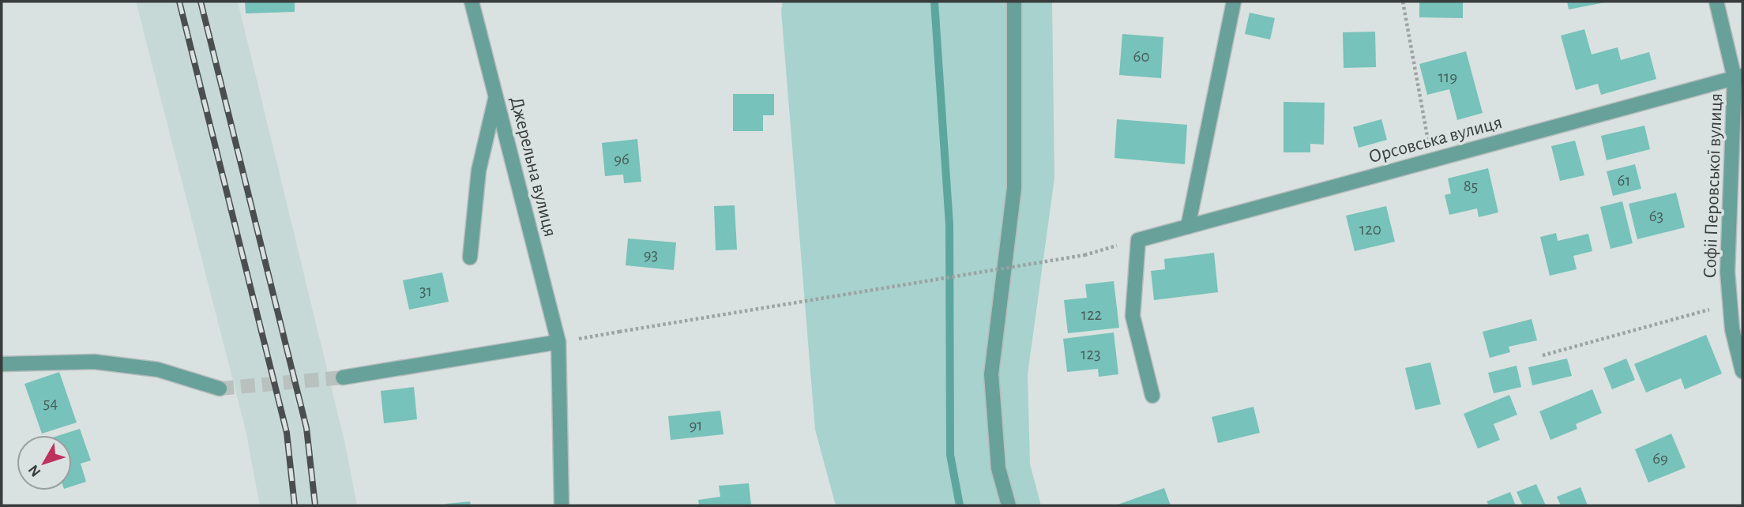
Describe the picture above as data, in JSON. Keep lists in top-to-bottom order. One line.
{"streets":{"street":["Орсовська вулиця","Джерельна вулиця","Софіі Перовської вулиця"]},"crossings":[["Орсовська вулиця","Софіі Перовської вулиця"]],"house_numbers":["60","119","96","61","85","63","120","93","31","122","123","54","91","69"],"north":"bottom left"}
